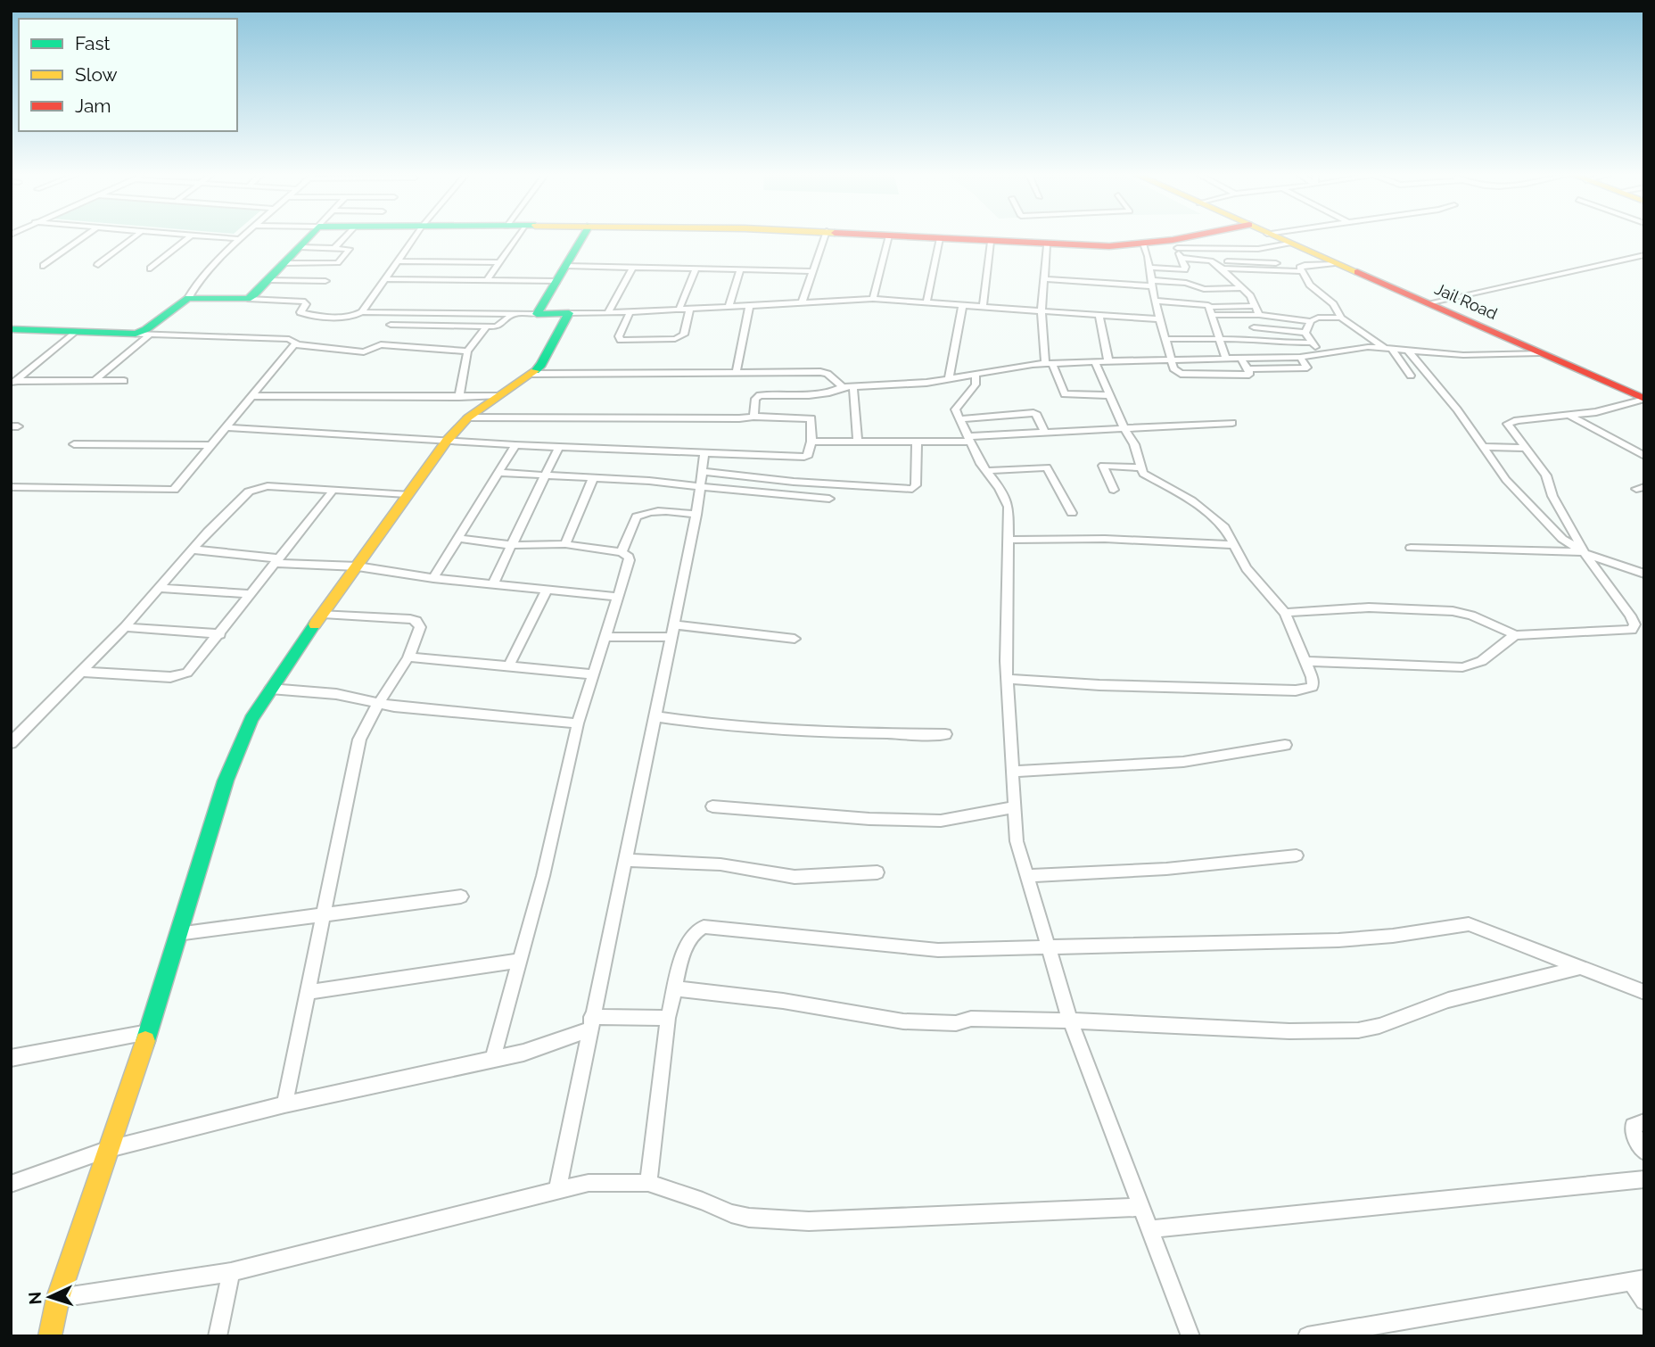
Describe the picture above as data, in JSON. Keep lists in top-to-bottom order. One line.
{"streets":{"street":["Jail Road"]},"legend":["Fast","Slow","Jam"],"north":"left"}
